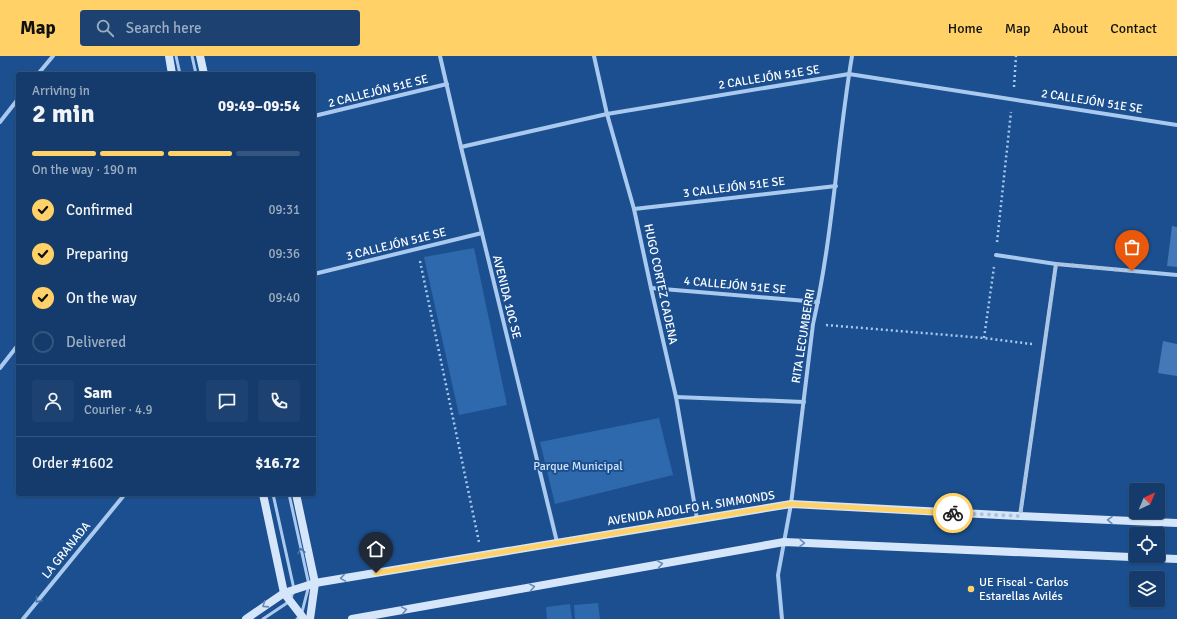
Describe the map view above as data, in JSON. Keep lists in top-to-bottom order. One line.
{"streets":{"street":["2 CALLEJÓN 51E SE","3 CALLEJÓN 51E SE","HUGO CORTEZ CADENA","4 CALLEJÓN 51E SE","AVENIDA 10C SE","RITA LECUMBERRI","AVENIDA ADOLFO H. SIMMONDS","LA GRANADA"]},"crossings":[["2 CALLEJÓN 51E SE","HUGO CORTEZ CADENA"],["2 CALLEJÓN 51E SE","AVENIDA 10C SE"],["2 CALLEJÓN 51E SE","RITA LECUMBERRI"],["3 CALLEJÓN 51E SE","HUGO CORTEZ CADENA"],["3 CALLEJÓN 51E SE","AVENIDA 10C SE"],["3 CALLEJÓN 51E SE","RITA LECUMBERRI"],["HUGO CORTEZ CADENA","4 CALLEJÓN 51E SE"],["HUGO CORTEZ CADENA","AVENIDA ADOLFO H. SIMMONDS"],["4 CALLEJÓN 51E SE","RITA LECUMBERRI"],["AVENIDA 10C SE","AVENIDA ADOLFO H. SIMMONDS"],["RITA LECUMBERRI","AVENIDA ADOLFO H. SIMMONDS"]],"one_way":["LA GRANADA"],"parks":["Parque Municipal"],"places":["UE Fiscal - Carlos Estarellas Avilés"],"north":"top right","page":{"header":"Map","search":"Search here","nav":["Home","Map","About","Contact"],"heading":["2 min","Arriving in","09:49–09:54"],"panel":["Sam","Courier · 4.9","Order #1602","$16.72"],"bar":"On the way · 190 m","list":[["Confirmed","09:31"],["Preparing","09:36"],["On the way","09:40"],"Delivered"]}}
